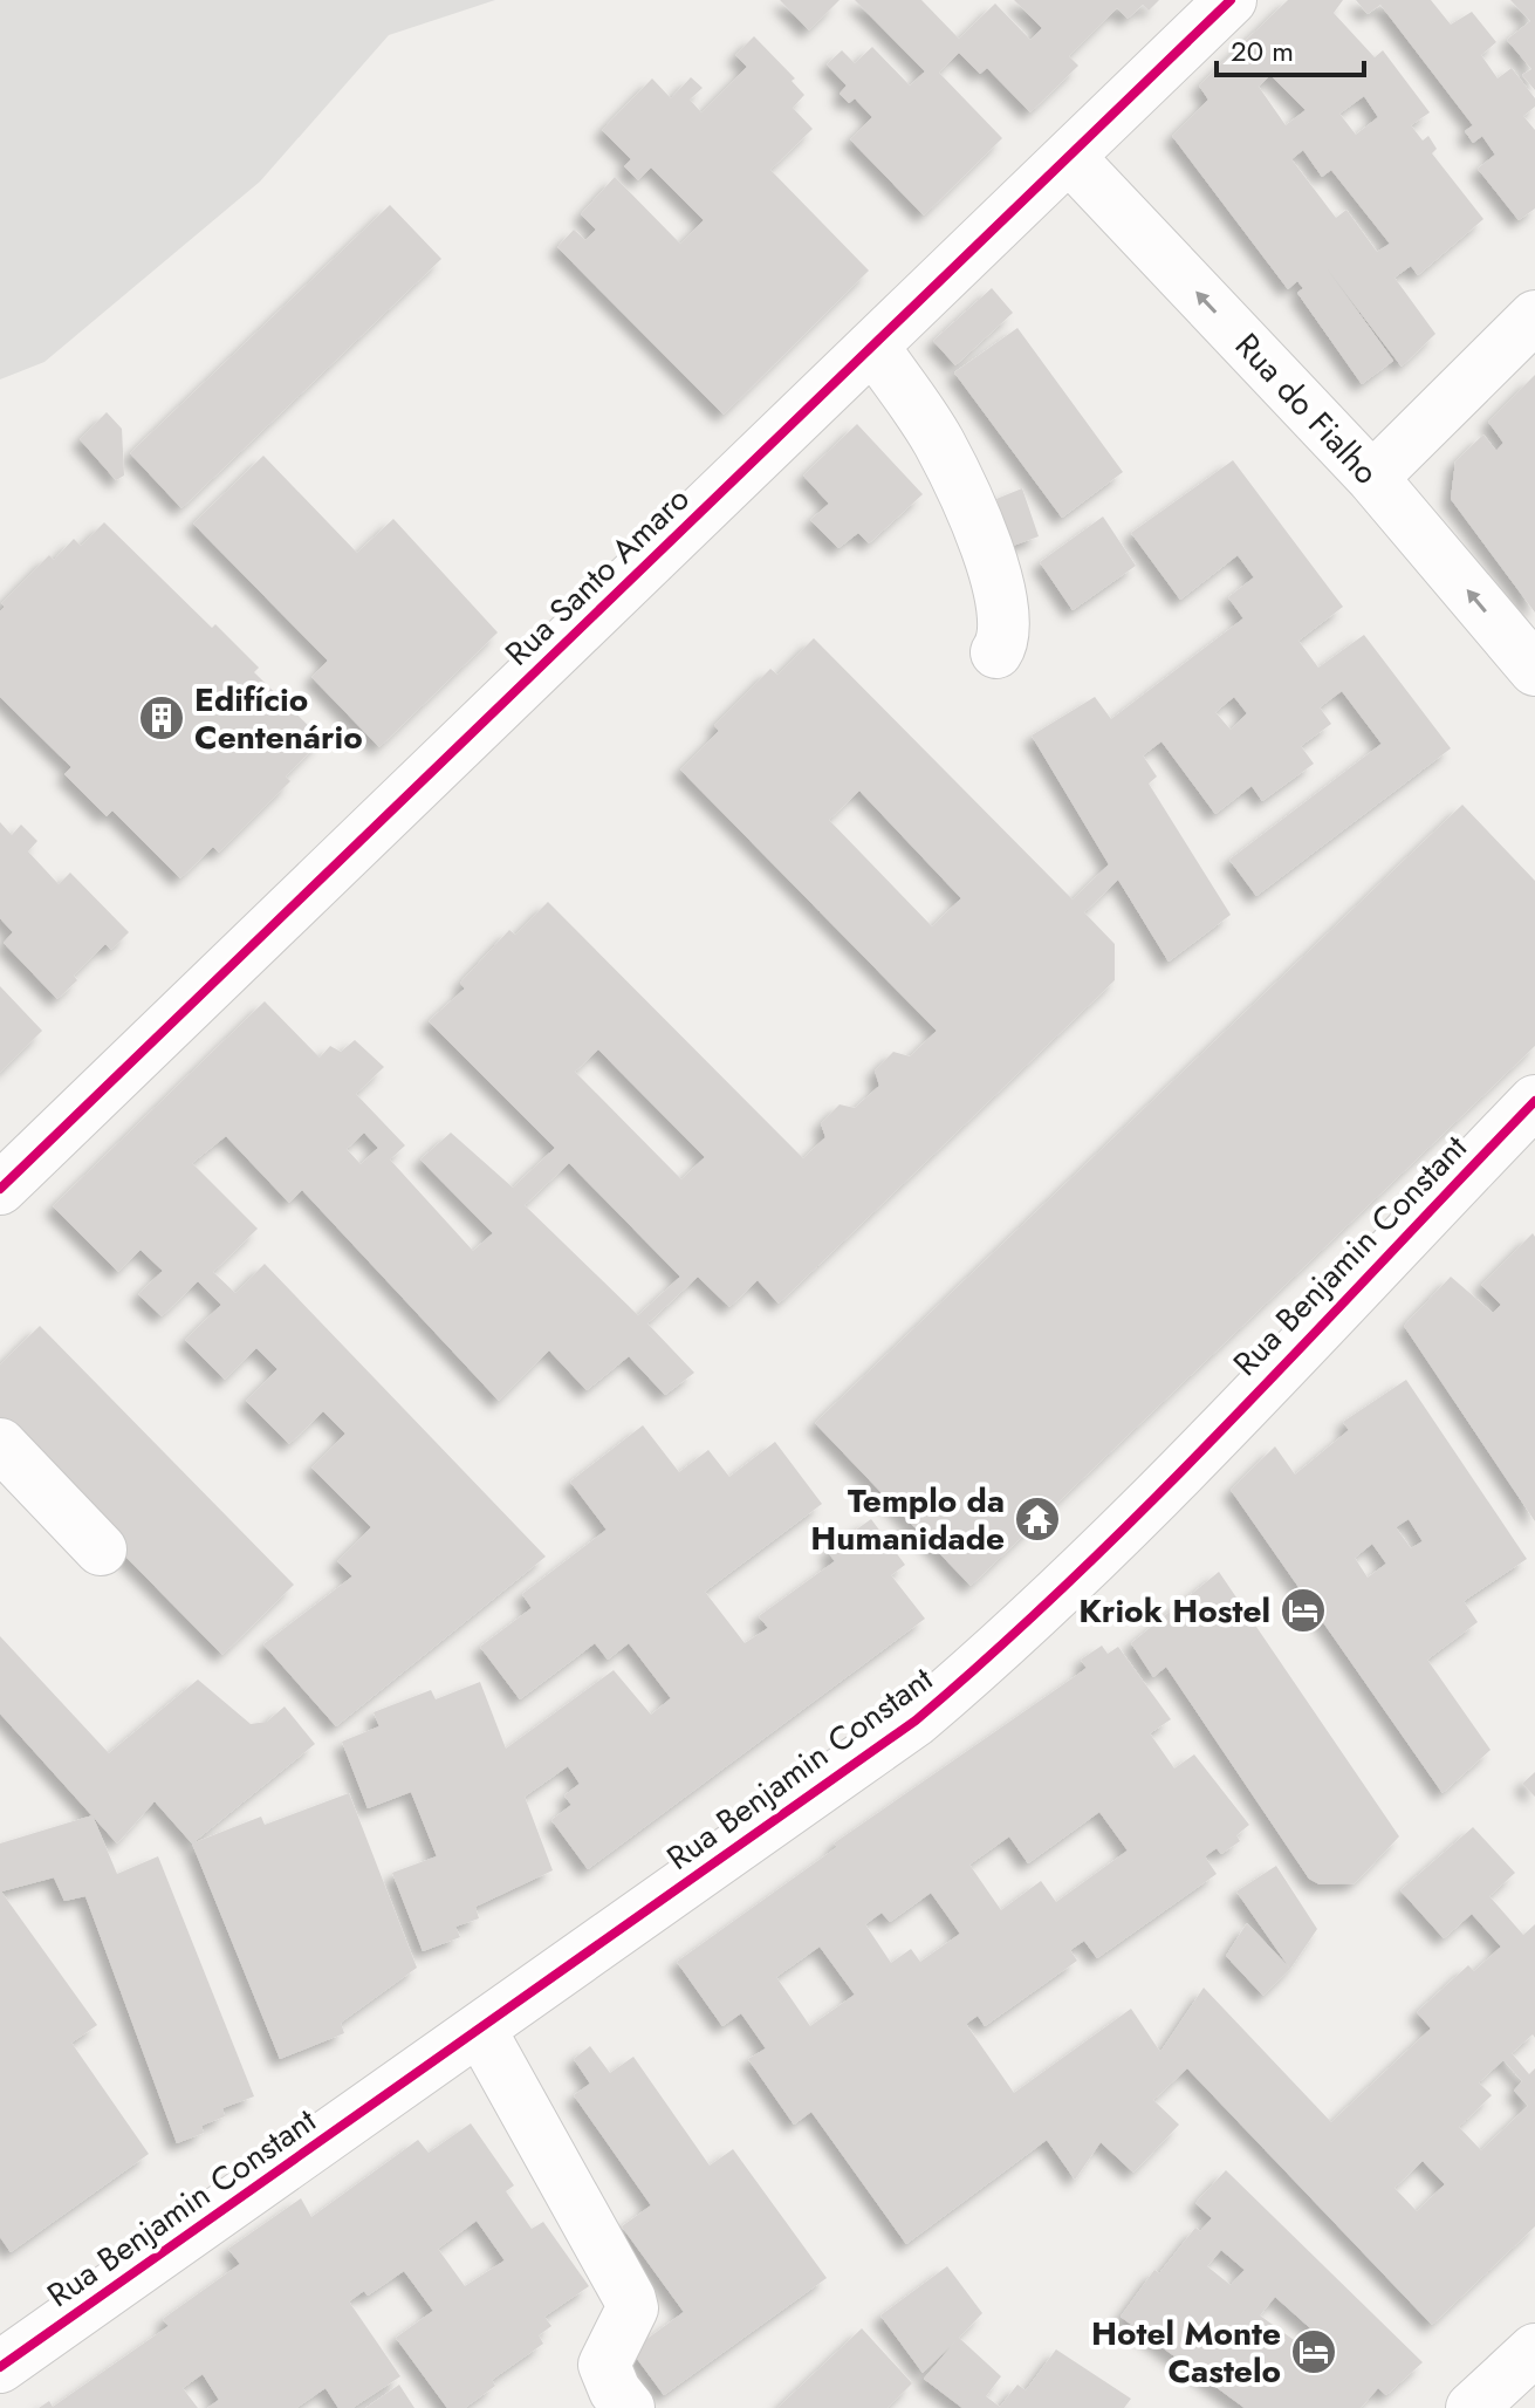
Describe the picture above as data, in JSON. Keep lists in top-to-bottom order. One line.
{"streets":{"street":["Rua do Fialho","Rua Santo Amaro","Rua Benjamin Constant"]},"crossings":[["Rua do Fialho","Rua Santo Amaro"]],"places":{"building":["Edifício Centenário"],"temple":["Templo da Humanidade"],"hotel":["Kriok Hostel","Hotel Monte Castelo"]},"scale_bar":"20 m"}
